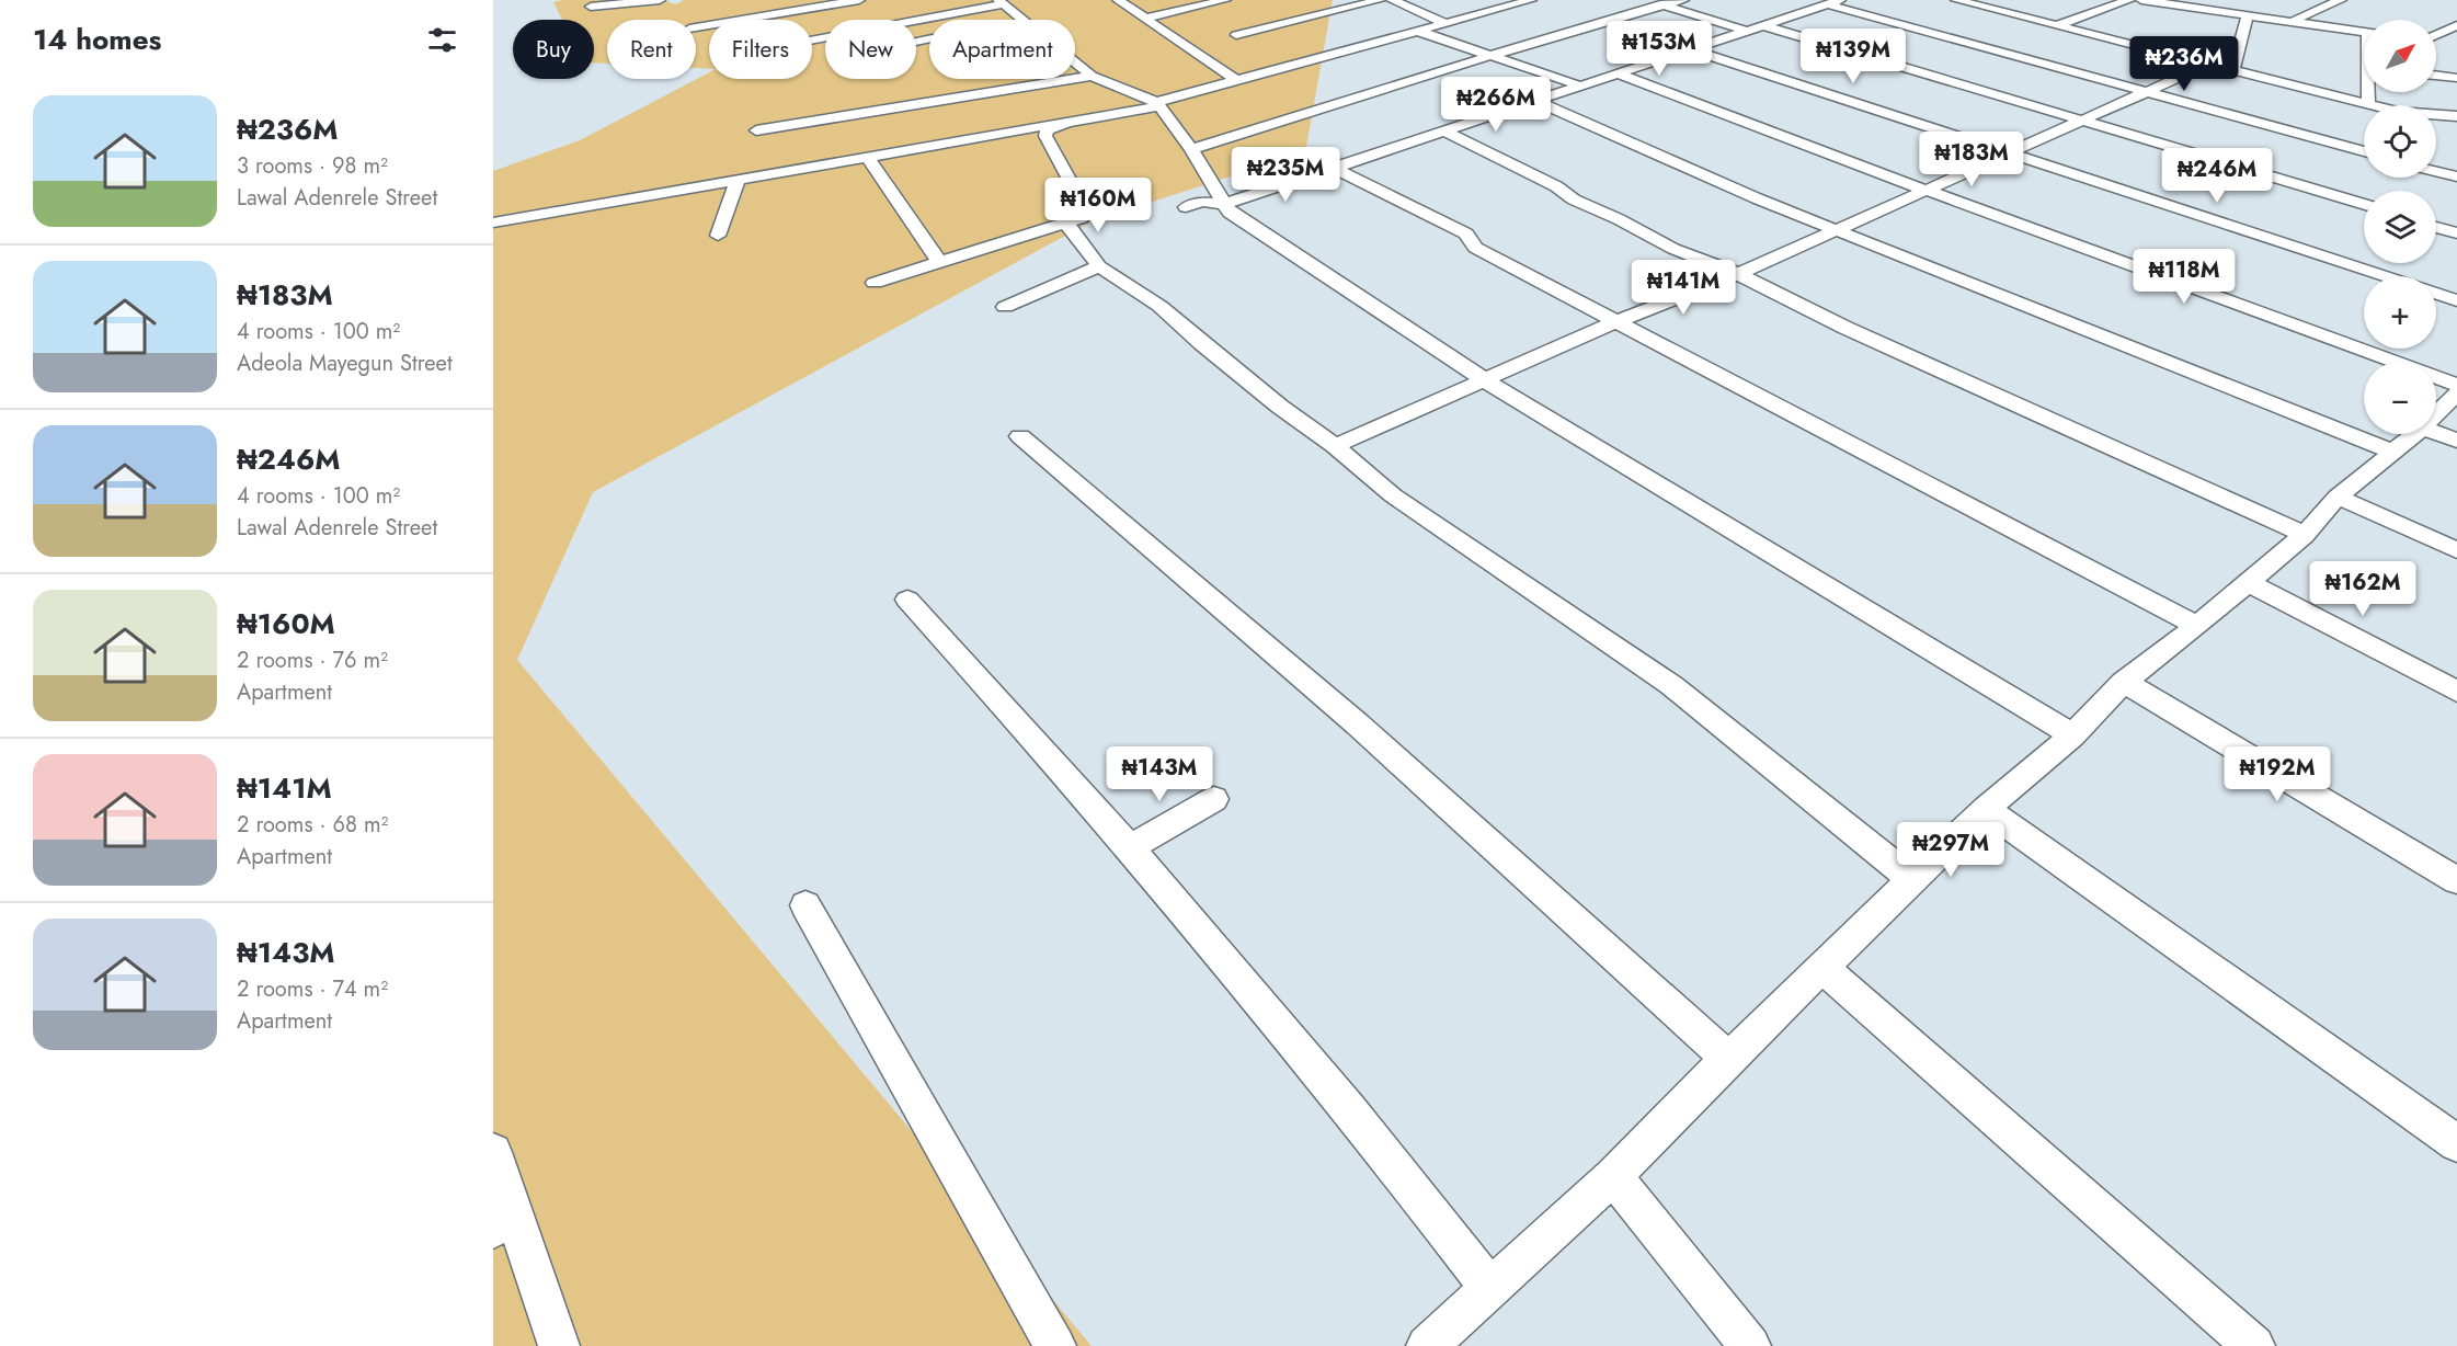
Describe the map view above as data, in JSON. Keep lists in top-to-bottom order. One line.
{"north":"top right","page":{"heading":"14 homes","map_buttons":["+","−"],"chip":["Buy","Rent","Filters","New","Apartment"],"price":["₦153M","₦139M","₦236M","₦266M","₦183M","₦235M","₦246M","₦160M","₦118M","₦141M","₦162M","₦143M","₦192M","₦297M"],"list":[{"name":"₦236M","note":"3 rooms · 98 m² · Lawal Adenrele Street"},{"name":"₦183M","note":"4 rooms · 100 m² · Adeola Mayegun Street"},{"name":"₦246M","note":"4 rooms · 100 m² · Lawal Adenrele Street"},{"name":"₦160M","note":"2 rooms · 76 m² · Apartment"},{"name":"₦141M","note":"2 rooms · 68 m² · Apartment"},{"name":"₦143M","note":"2 rooms · 74 m² · Apartment"}]}}
